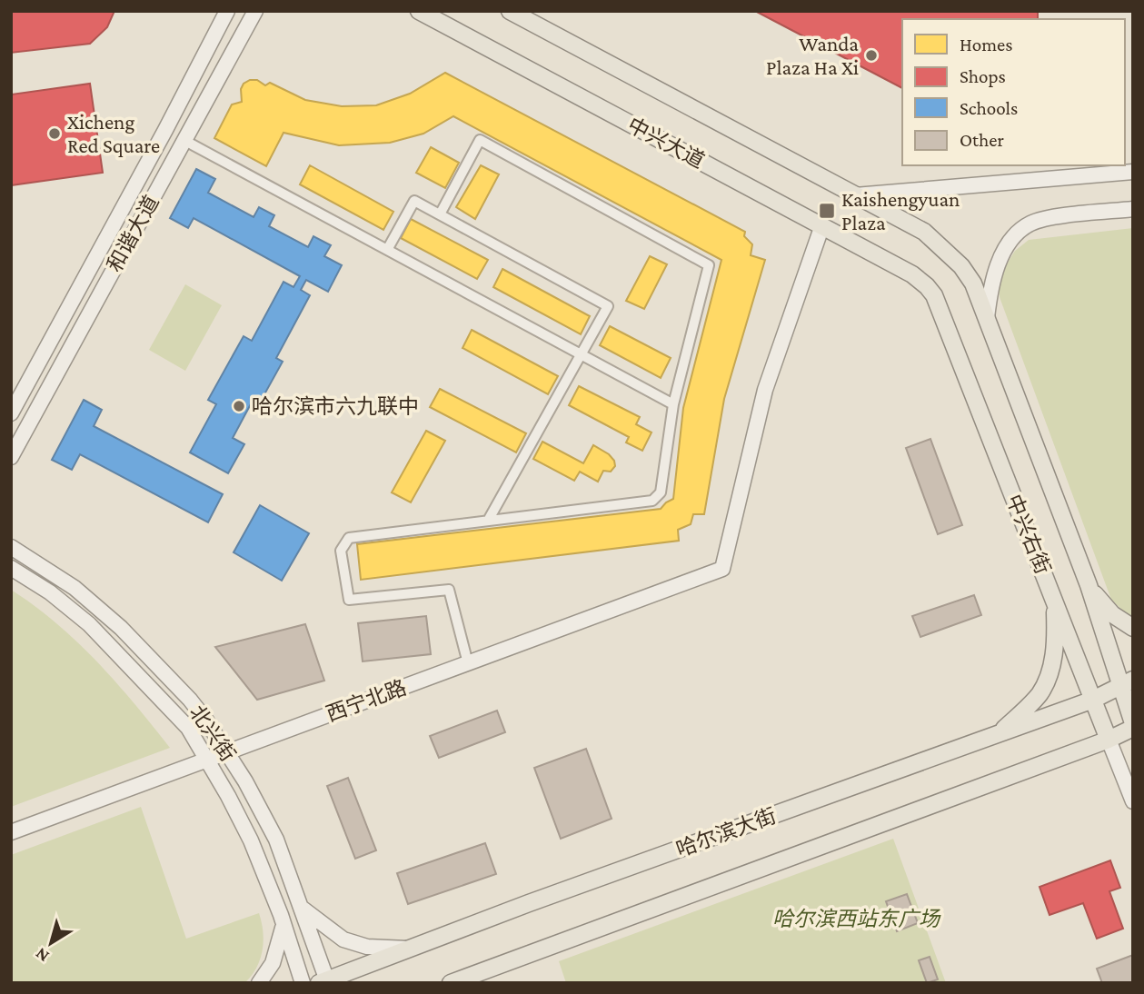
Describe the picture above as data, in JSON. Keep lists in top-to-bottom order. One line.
{"streets":{"main road":["中兴大道","和谐大道","中兴右街","西宁北路","北兴街","哈尔滨大街"]},"crossings":[["中兴大道","中兴右街"],["中兴大道","西宁北路"],["中兴右街","哈尔滨大街"],["西宁北路","北兴街"],["北兴街","哈尔滨大街"]],"parks":["哈尔滨西站东广场"],"places":{"other":["Wanda Plaza Ha Xi","Xicheng Red Square","哈尔滨市六九联中"],"transit":["Kaishengyuan Plaza"]},"legend":["Homes","Shops","Schools","Other"],"north":"bottom left"}
